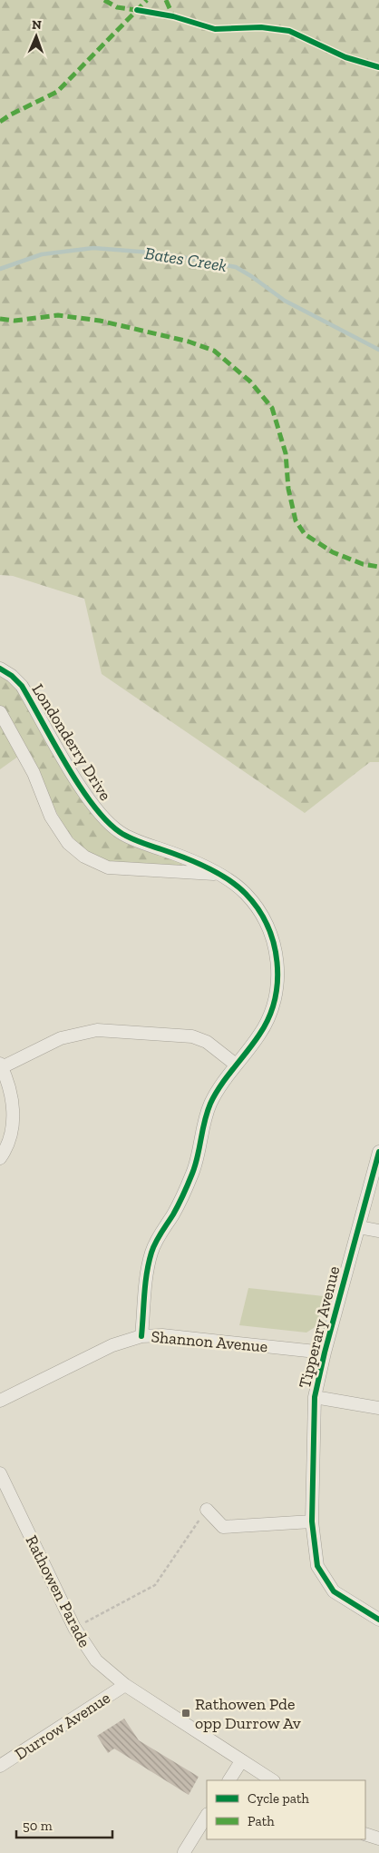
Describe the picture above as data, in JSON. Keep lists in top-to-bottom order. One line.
{"streets":{"street":["Londonderry Drive","Tipperary Avenue","Shannon Avenue","Rathowen Parade","Durrow Avenue"]},"crossings":[["Londonderry Drive","Shannon Avenue"],["Tipperary Avenue","Shannon Avenue"],["Rathowen Parade","Durrow Avenue"]],"water":["Bates Creek"],"places":{"transit":["Rathowen Pde opp Durrow Av"]},"legend":["Cycle path","Path"],"scale_bar":"50 m","north":"top"}
